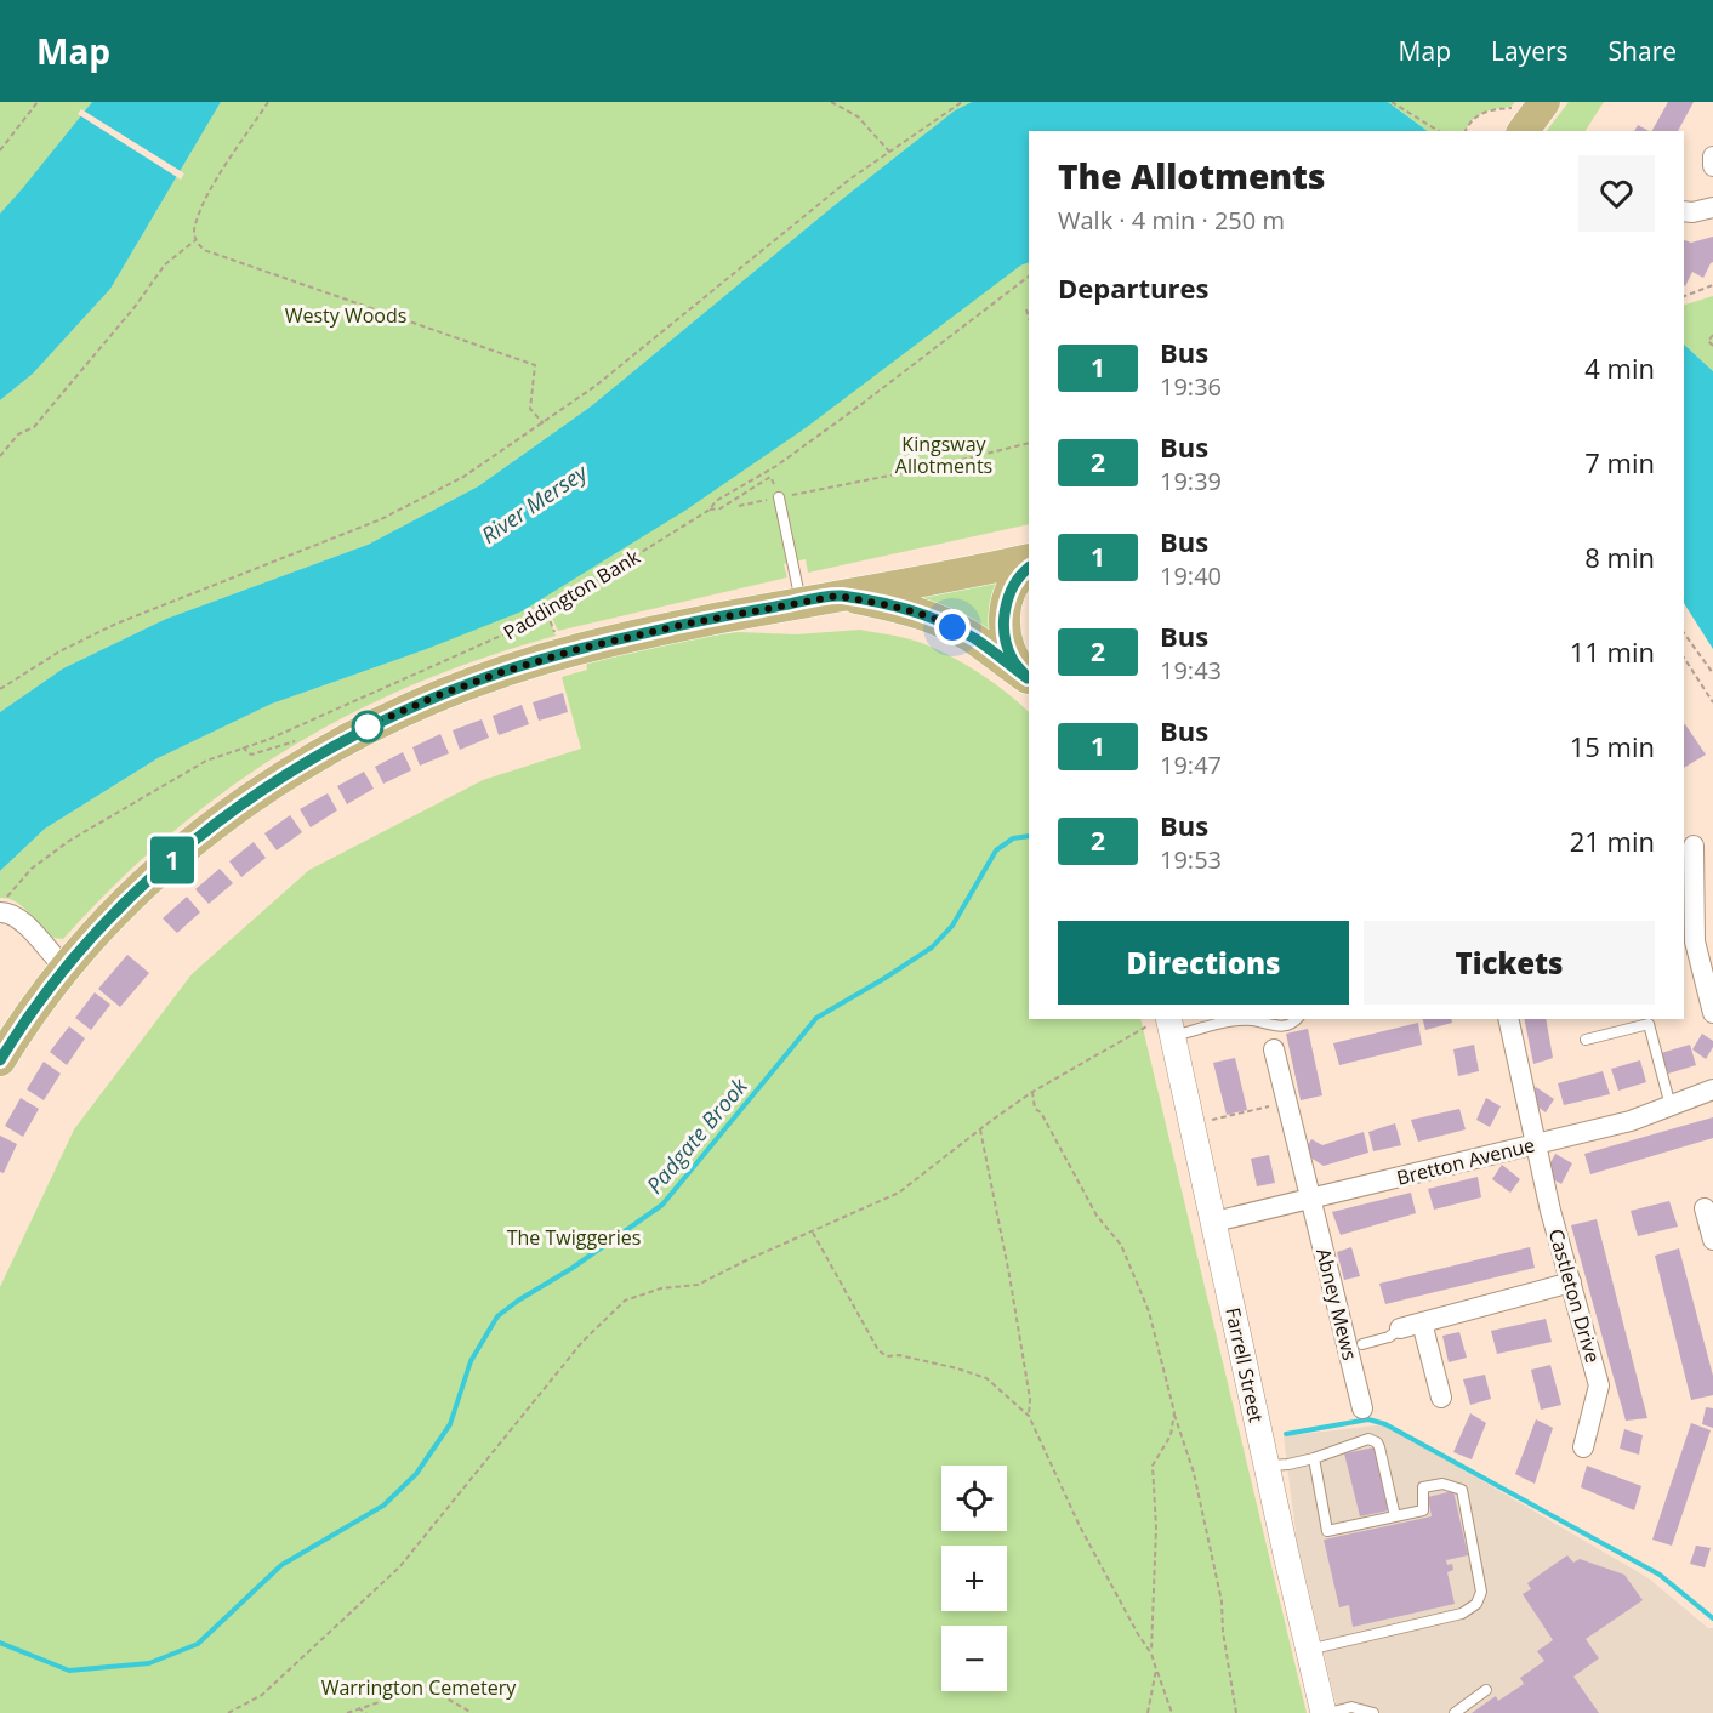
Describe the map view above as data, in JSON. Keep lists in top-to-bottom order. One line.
{"streets":{"street":["Bretton Avenue","Castleton Drive","Abney Mews","Farrell Street"],"path":["Paddington Bank"]},"crossings":[["Bretton Avenue","Castleton Drive"],["Bretton Avenue","Abney Mews"],["Bretton Avenue","Farrell Street"]],"water":["River Mersey","Padgate Brook"],"parks":["Westy Woods","Kingsway Allotments","The Twiggeries","Warrington Cemetery"],"lines":["bus line 1"],"page":{"header":"Map","nav":["Map","Layers","Share"],"on_map":"1","heading":[["The Allotments","Walk · 4 min · 250 m"],"Departures"],"list":[{"mark":"1","name":"Bus","note":"19:36","value":"4 min"},{"mark":"2","name":"Bus","note":"19:39","value":"7 min"},{"mark":"1","name":"Bus","note":"19:40","value":"8 min"},{"mark":"2","name":"Bus","note":"19:43","value":"11 min"},{"mark":"1","name":"Bus","note":"19:47","value":"15 min"},{"mark":"2","name":"Bus","note":"19:53","value":"21 min"}],"buttons":["Directions","Tickets"],"map_buttons":["+","−"]}}
